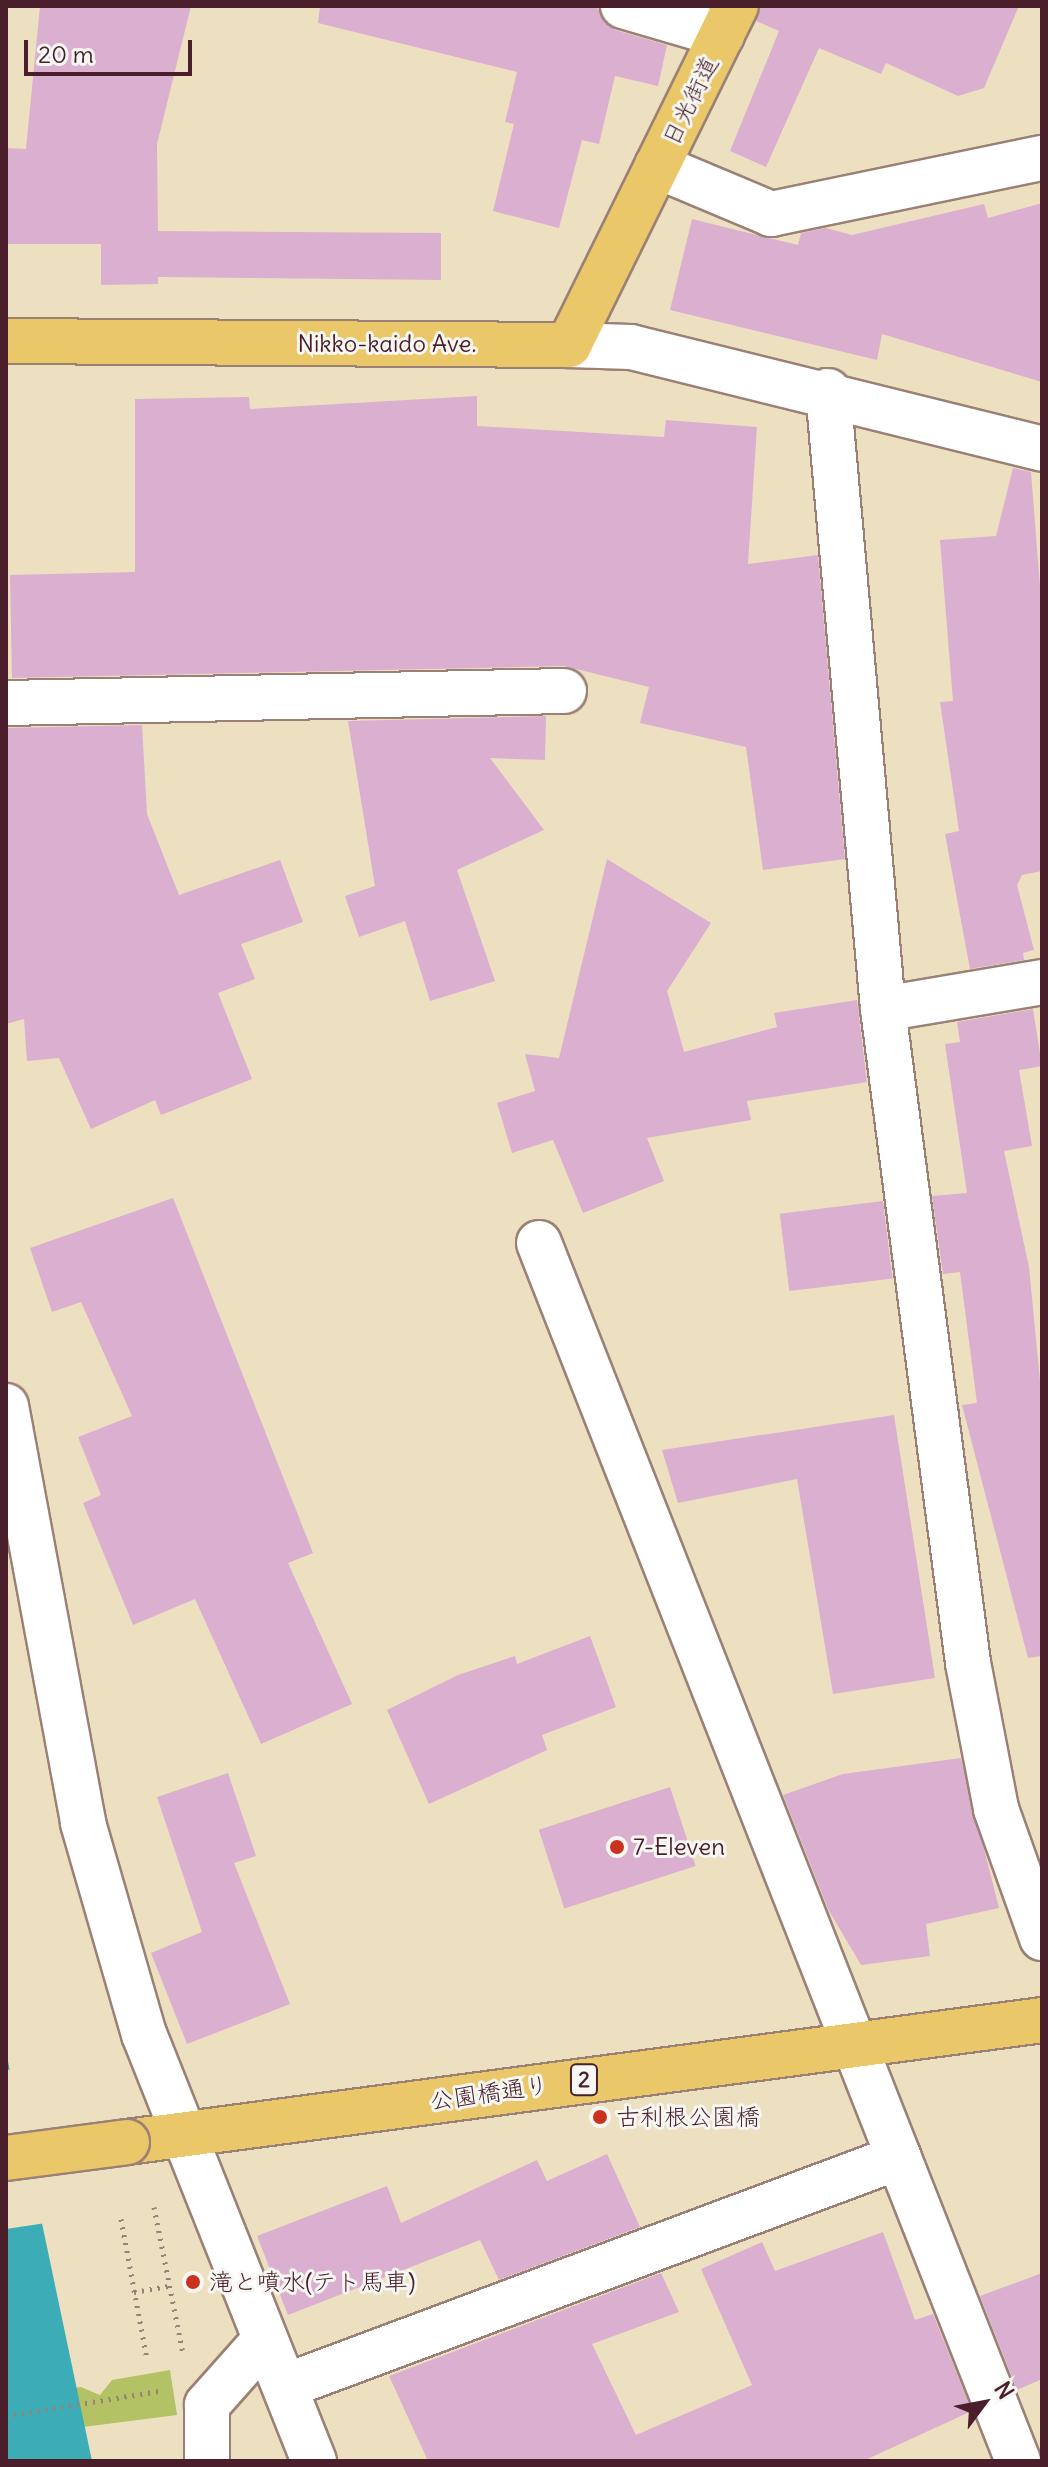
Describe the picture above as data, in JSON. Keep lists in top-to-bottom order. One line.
{"streets":{"main road":["日光街道","Nikko-kaido Ave.","2","公園橋通り"]},"places":["7-Eleven","古利根公園橋","滝と噴水(テト馬車)"],"scale_bar":"20 m","north":"top right"}
